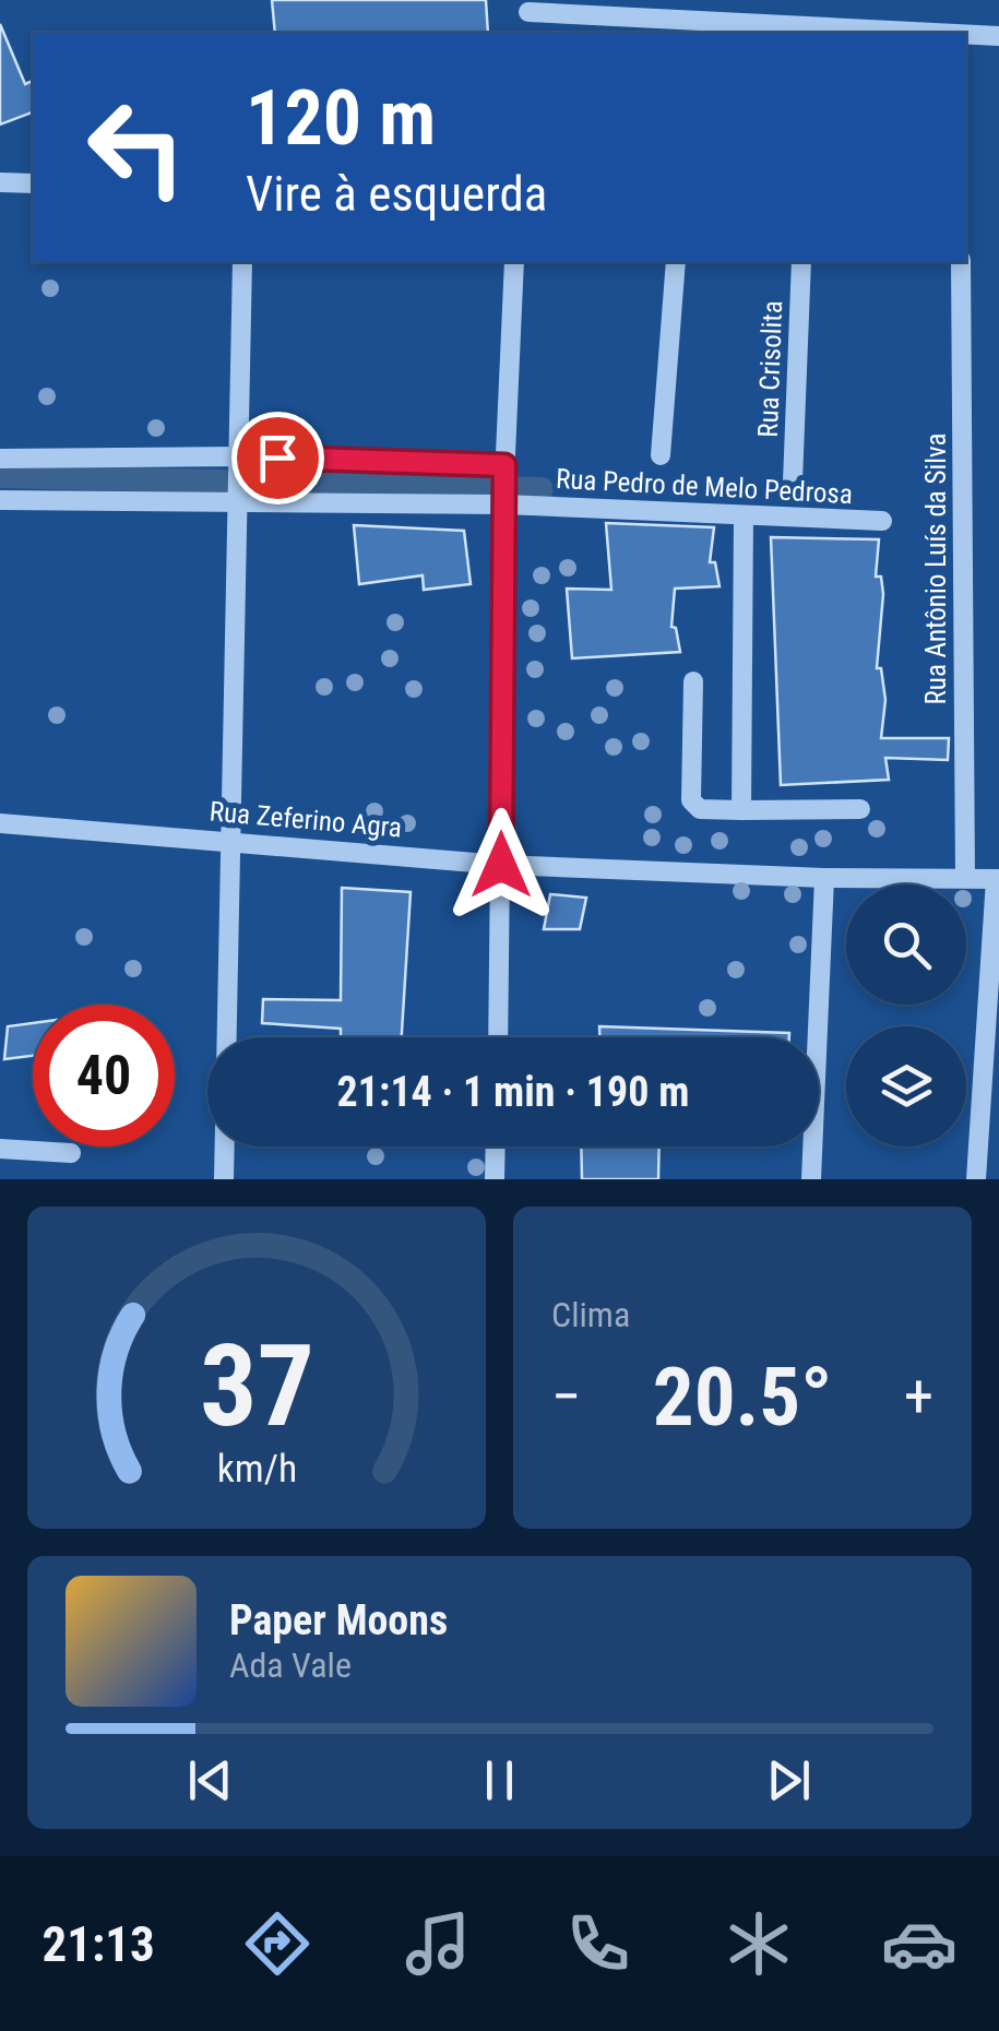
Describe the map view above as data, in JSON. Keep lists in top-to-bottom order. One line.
{"streets":{"street":["Rua Crisolita","Rua Pedro de Melo Pedrosa","Rua Antônio Luís da Silva","Rua Zeferino Agra"]},"crossings":[["Rua Antônio Luís da Silva","Rua Zeferino Agra"]],"page":{"turn":["120 m","Vire à esquerda"],"limit":"40","trip":"21:14 · 1 min · 190 m","tile":"Clima","heat":["−","20.5°","+"],"song":["Paper Moons","Ada Vale"],"tabs":"21:13","gauge":["37","km/h"]}}
